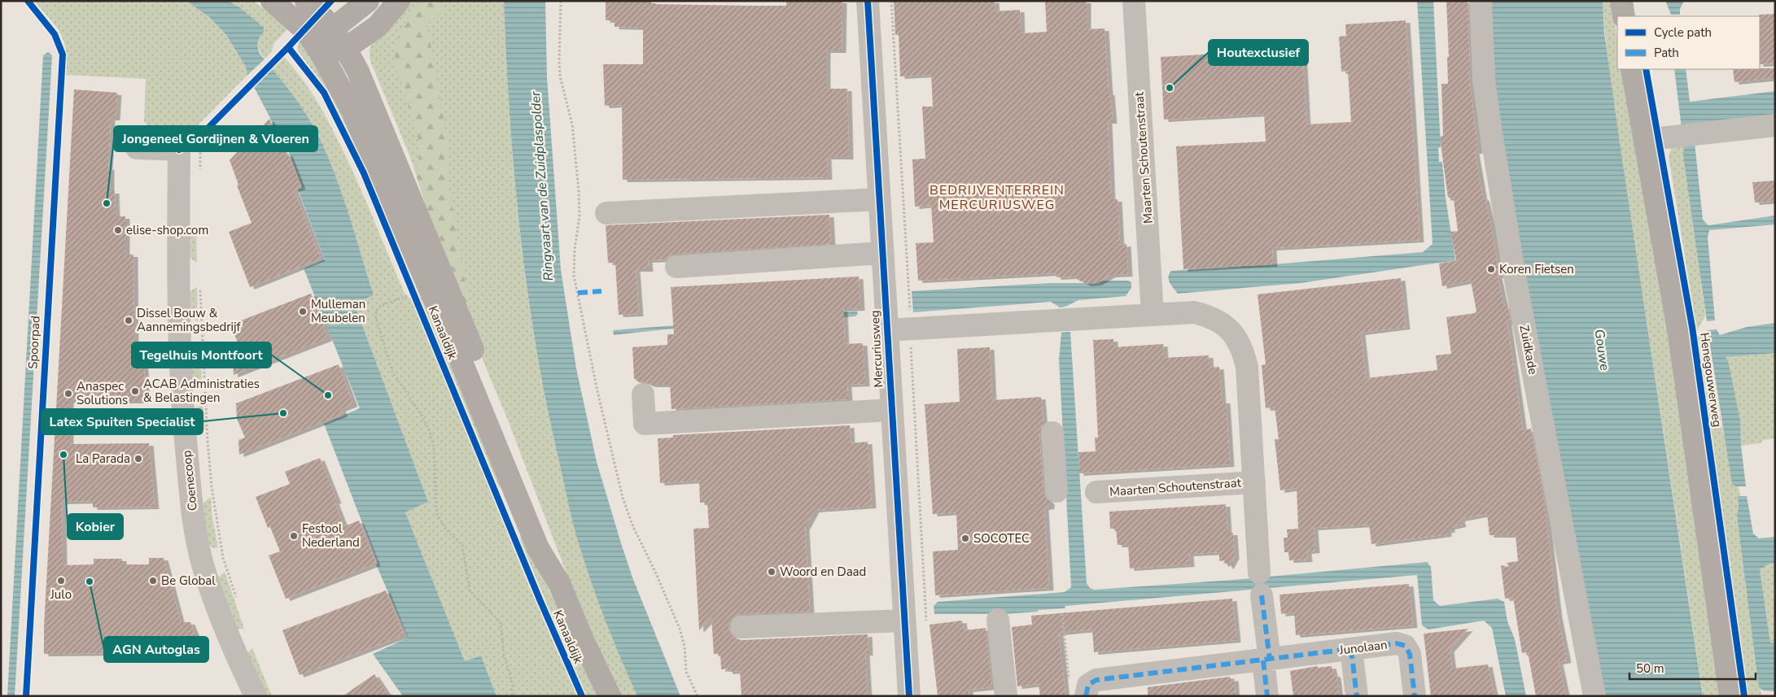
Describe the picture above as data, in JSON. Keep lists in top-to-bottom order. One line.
{"streets":{"main road":["Kanaaldijk","Henegouwerweg"],"street":["Maarten Schoutenstraat","Mercuriusweg","Zuidkade","Coenecoop","Junolaan"],"cycle path":["Spoorpad"]},"crossings":[["Maarten Schoutenstraat","Mercuriusweg"]],"districts":["BEDRIJVENTERREIN MERCURIUSWEG"],"water":["Ringvaart van de Zuidplaspolder","Gouwe"],"places":["Houtexclusief","Jongeneel Gordijnen & Vloeren","elise-shop.com","Koren Fietsen","Mulleman Meubelen","Dissel Bouw & Aannemingsbedrijf","ACAB Administraties & Belastingen","Anaspec Solutions","Tegelhuis Montfoort","Latex Spuiten Specialist","Kobier","La Parada","Festool Nederland","SOCOTEC","Woord en Daad","Julo","Be Global","AGN Autoglas"],"legend":["Cycle path","Path"],"scale_bar":"50 m"}
